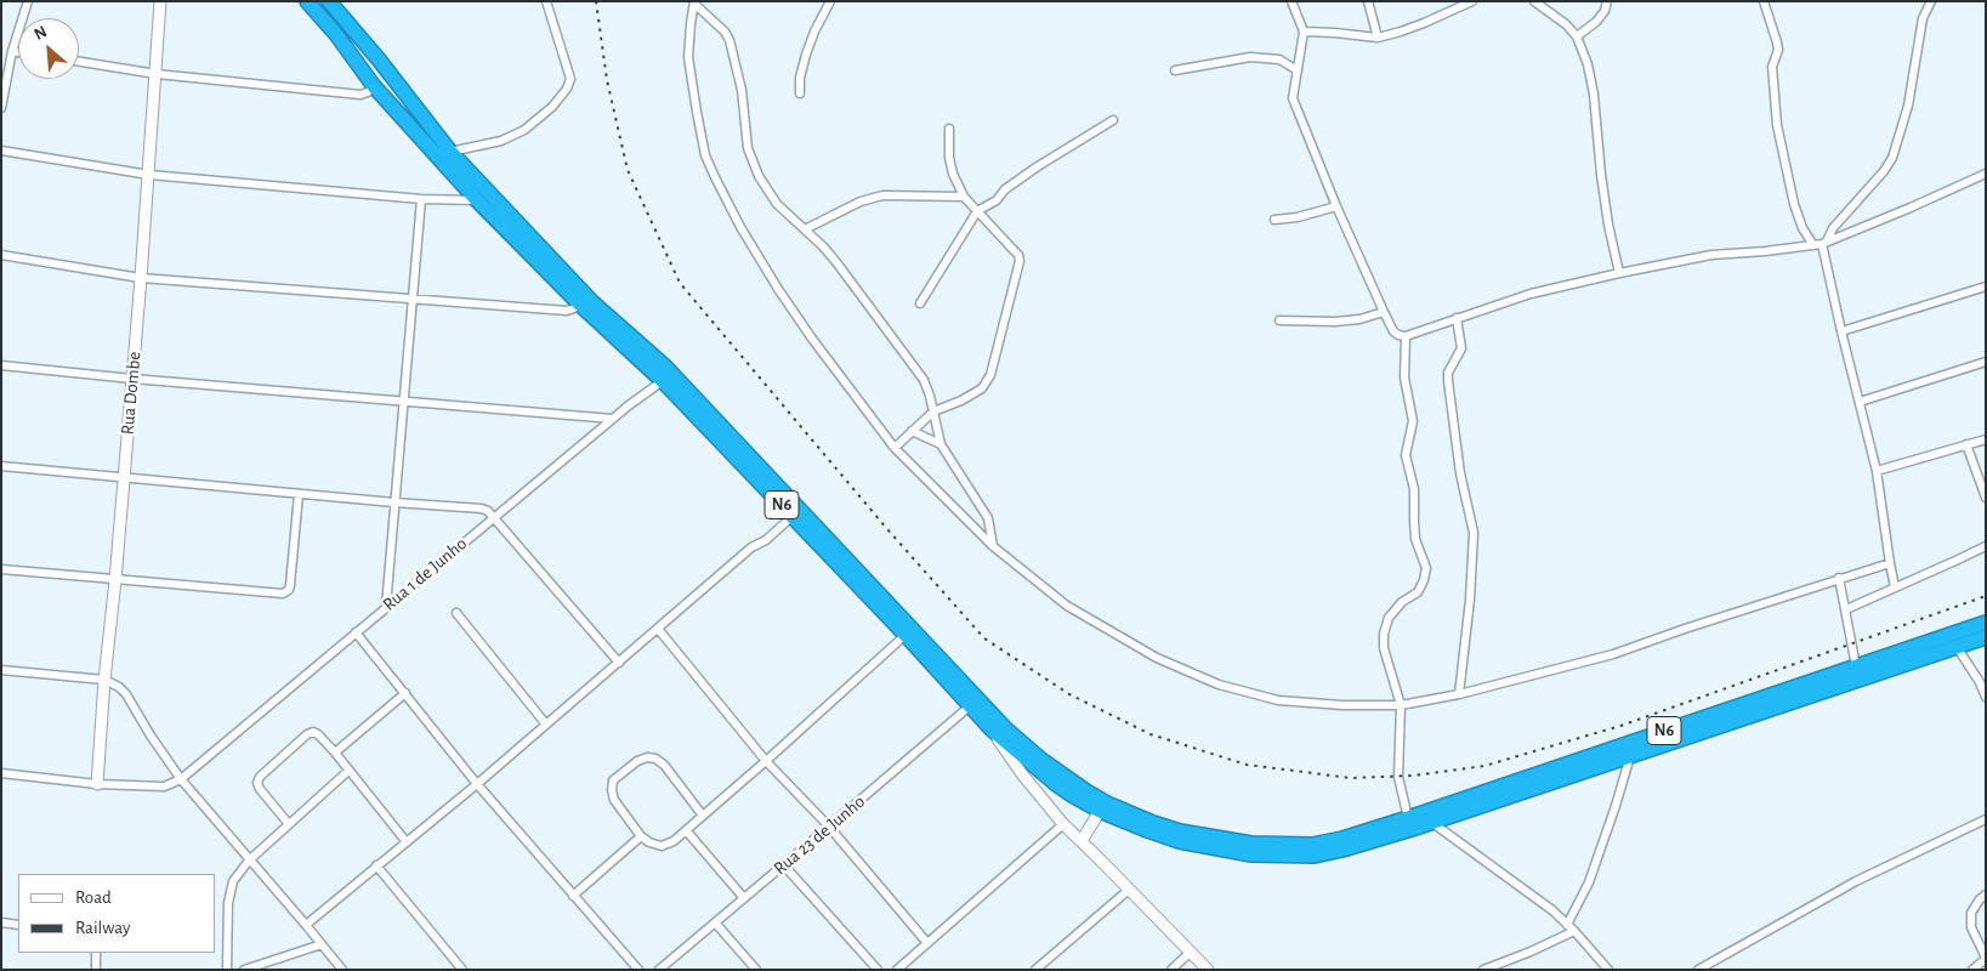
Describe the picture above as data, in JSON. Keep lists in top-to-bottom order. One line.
{"streets":{"highway":["N6"],"street":["Rua Dombe","Rua 1 de Junho","Rua 23 de Junho"]},"crossings":[["N6","Rua 1 de Junho"],["N6","Rua 23 de Junho"]],"legend":["Road","Railway"],"north":"top left"}
